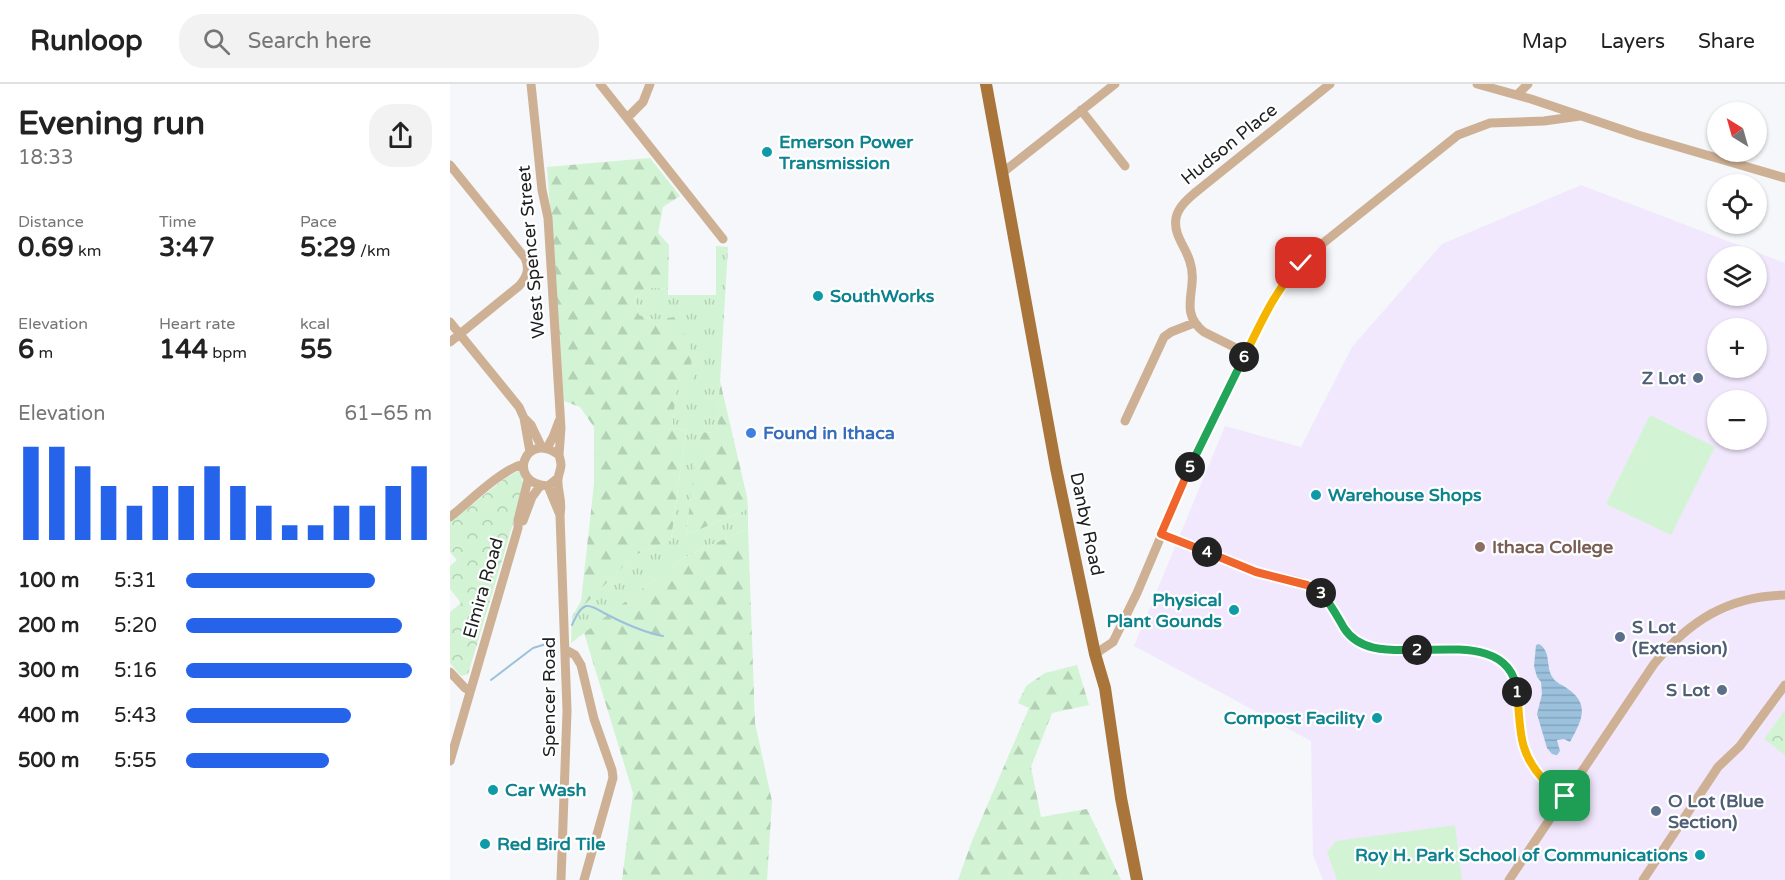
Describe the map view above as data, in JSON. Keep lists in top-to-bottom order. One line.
{"streets":{"main road":["Danby Road"],"street":["Hudson Place","West Spencer Street","Elmira Road","Spencer Road"]},"crossings":[["West Spencer Street","Elmira Road"],["West Spencer Street","Spencer Road"],["Elmira Road","Spencer Road"]],"places":["Emerson Power Transmission","SouthWorks","Z Lot","Found in Ithaca","Warehouse Shops","Ithaca College","Physical Plant Gounds","S Lot (Extension)","S Lot","Compost Facility","Car Wash","O Lot (Blue Section)","Red Bird Tile","Roy H. Park School of Communications"],"north":"top left","page":{"header":"Runloop","search":"Search here","nav":["Map","Layers","Share"],"heading":["Evening run","18:33"],"map_buttons":["+","−"],"stats":[["Distance","0.69 km"],["Time","3:47"],["Pace","5:29 /km"],["Elevation","6 m"],["Heart rate","144 bpm"],["kcal","55"]],"pins":["6","5","4","3","2","1"],"chart":["Elevation","61–65 m"],"list":[{"name":"100 m","note":"5:31"},{"name":"200 m","note":"5:20"},{"name":"300 m","note":"5:16"},{"name":"400 m","note":"5:43"},{"name":"500 m","note":"5:55"}]}}
